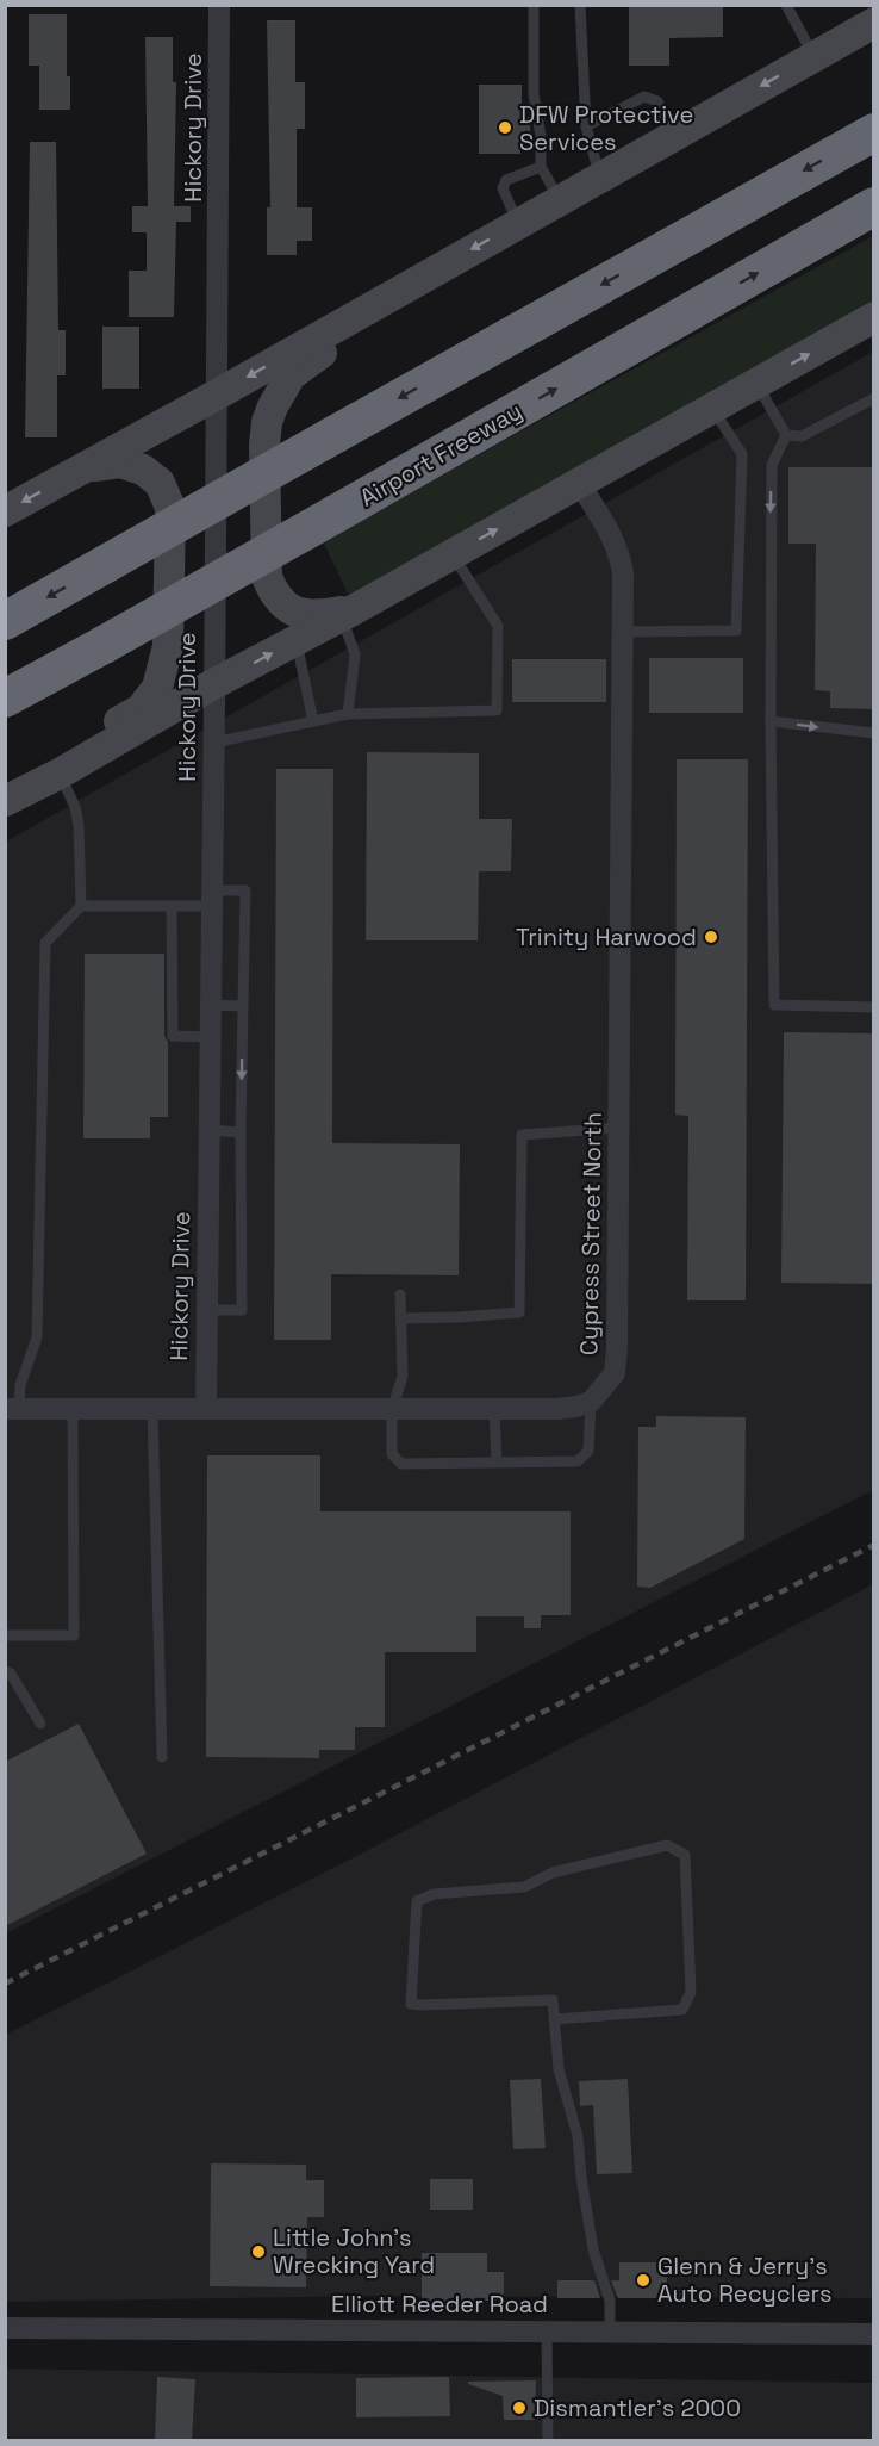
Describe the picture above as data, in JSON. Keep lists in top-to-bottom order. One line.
{"streets":{"highway":["Airport Freeway"],"street":["Hickory Drive","Cypress Street North","Elliott Reeder Road"]},"places":["DFW Protective Services","Trinity Harwood","Little John's Wrecking Yard","Glenn & Jerry's Auto Recyclers","Dismantler's 2000"]}
